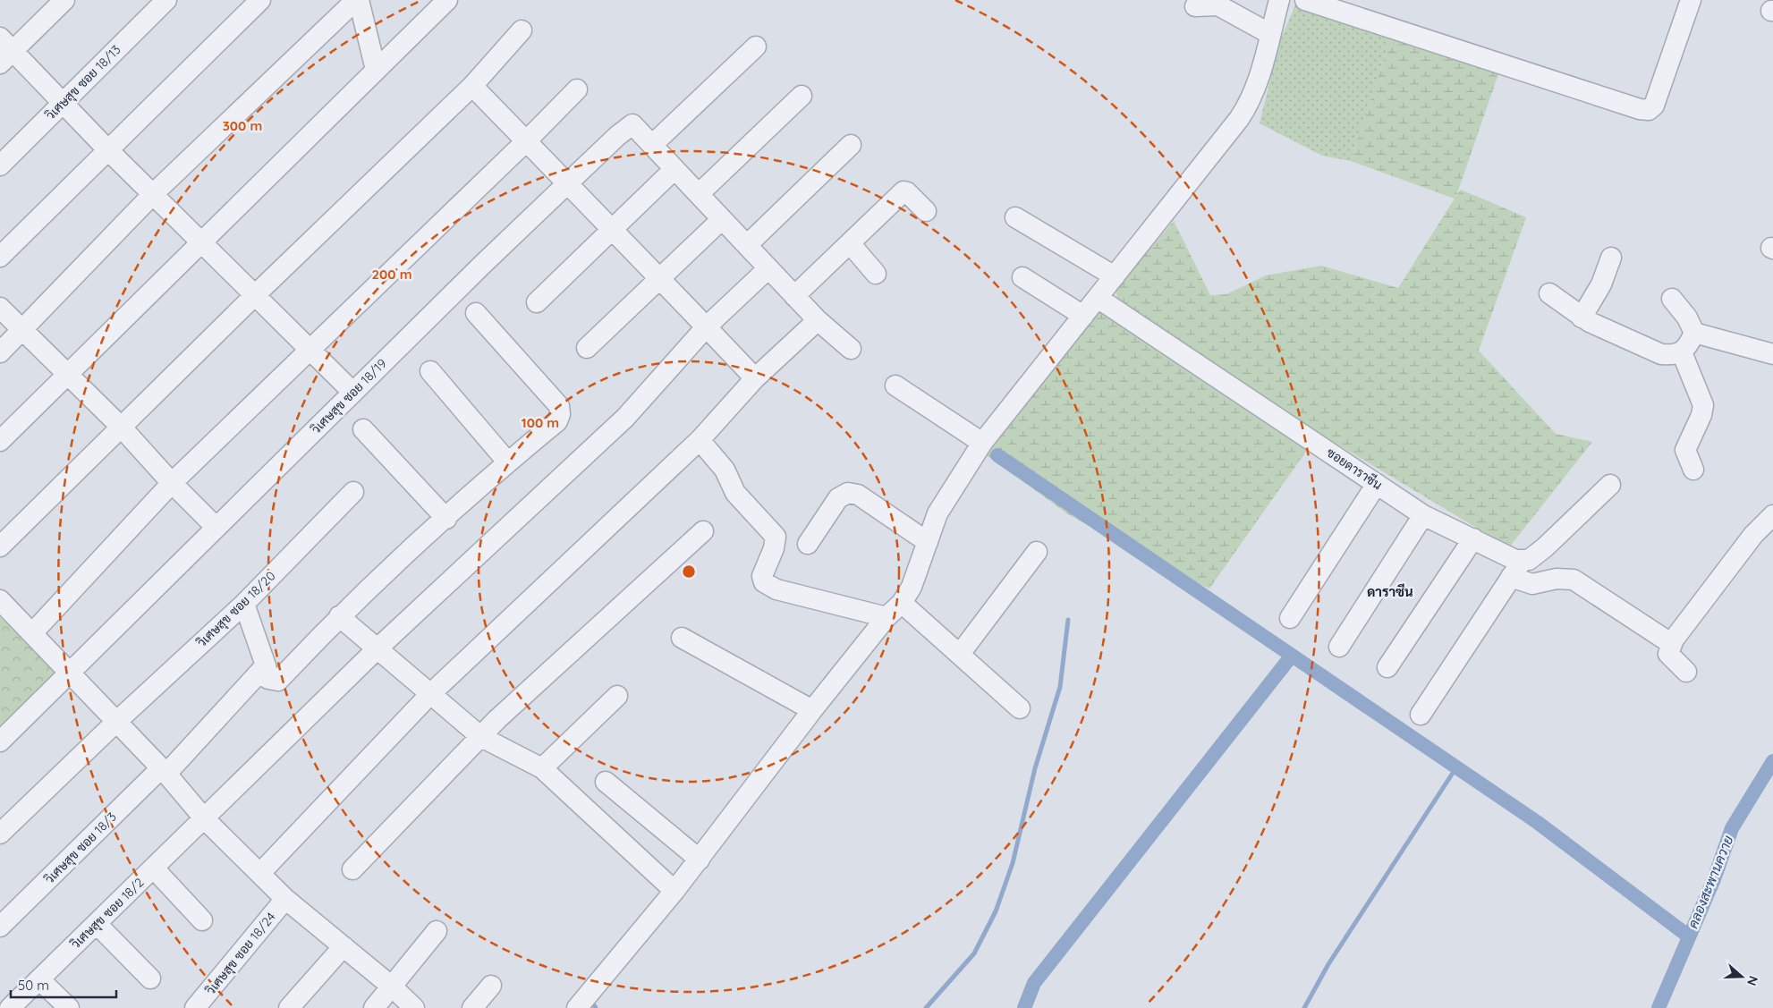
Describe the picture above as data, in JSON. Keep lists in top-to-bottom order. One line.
{"streets":{"street":["วิเศษสุข ซอย 18/13","วิเศษสุข ซอย 18/19","ซอยดาราซีน","วิเศษสุข ซอย 18/20","วิเศษสุข ซอย 18/3","วิเศษสุข ซอย 18/2","วิเศษสุข ซอย 18/24"]},"districts":["ดาราซีน"],"water":["คลองสะพานควาย"],"scale_bar":"50 m","north":"right","rings":["300 m","200 m","100 m"]}
